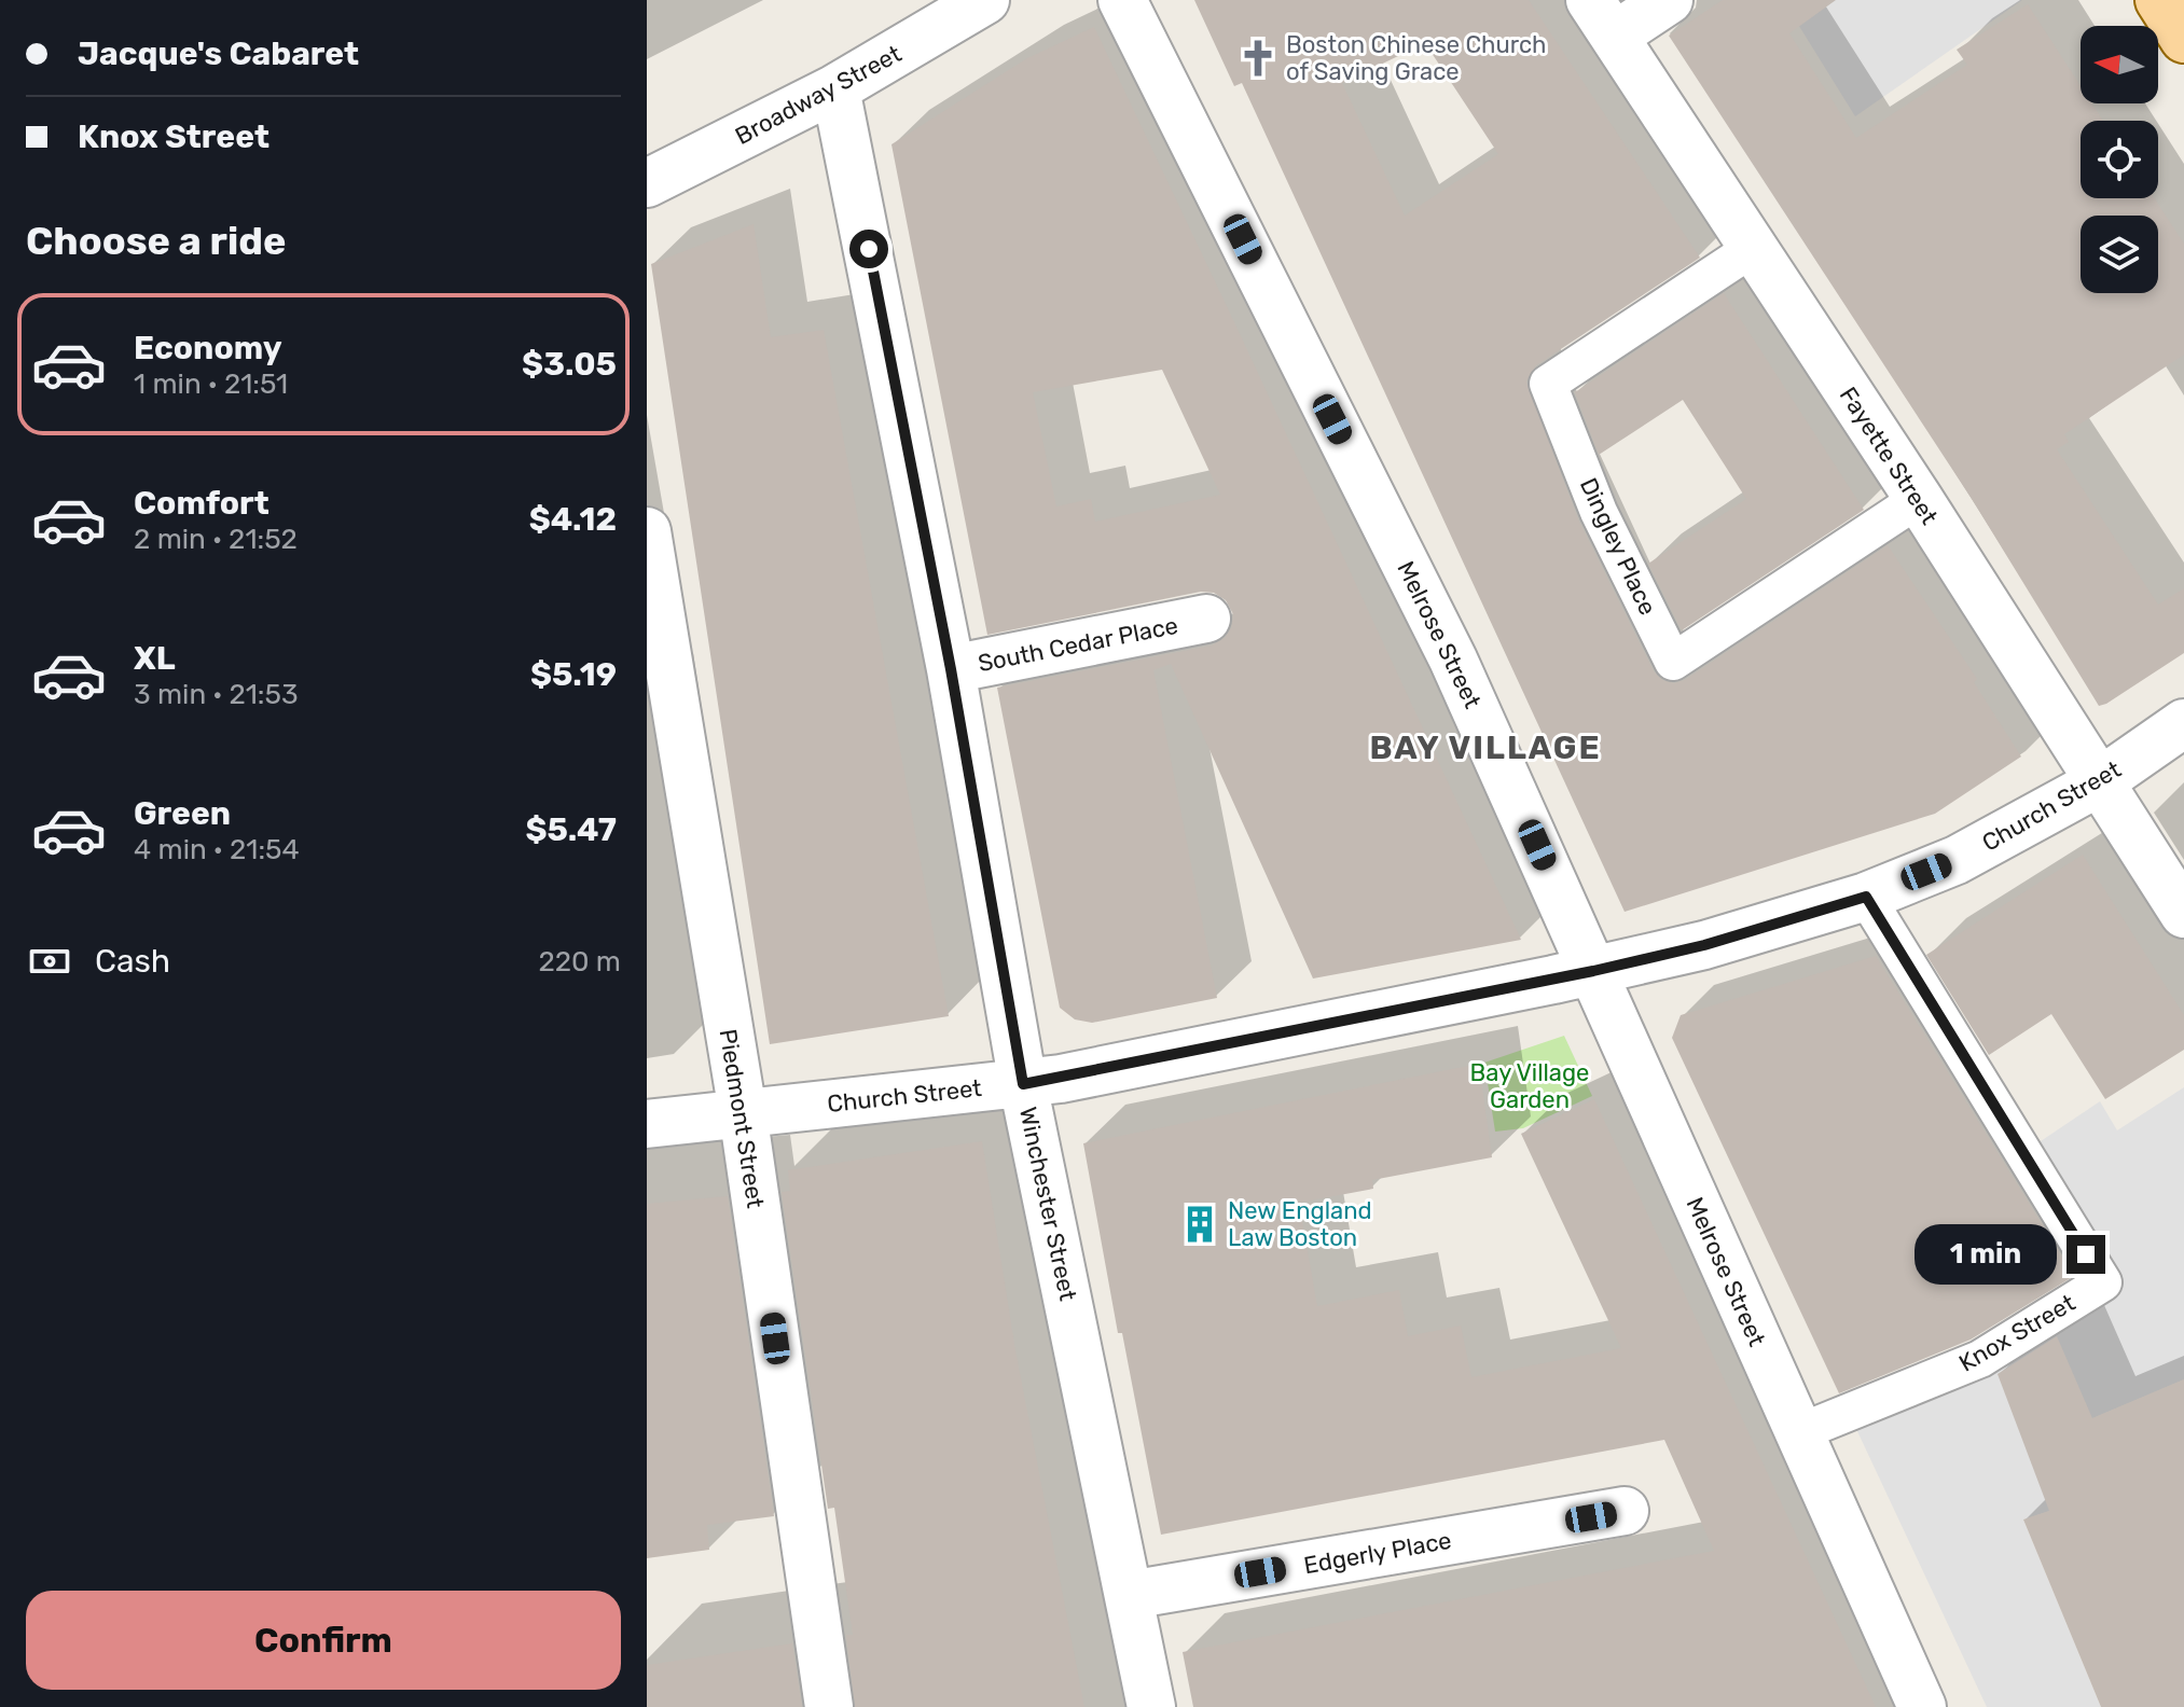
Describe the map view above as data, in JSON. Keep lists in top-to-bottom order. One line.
{"streets":{"street":["Broadway Street","Fayette Street","Melrose Street","South Cedar Place","Church Street","Piedmont Street","Winchester Street","Edgerly Place"],"lane":["Dingley Place","Knox Street"]},"crossings":[["Broadway Street","Winchester Street"],["Fayette Street","Dingley Place"],["Fayette Street","Church Street"],["Melrose Street","Church Street"],["Melrose Street","Knox Street"],["South Cedar Place","Winchester Street"],["Church Street","Piedmont Street"],["Church Street","Winchester Street"],["Church Street","Knox Street"],["Winchester Street","Edgerly Place"]],"districts":["BAY VILLAGE"],"parks":["Bay Village Garden"],"places":{"church":["Boston Chinese Church of Saving Grace"],"building":["New England Law Boston"]},"north":"left","page":{"banner":["Jacque's Cabaret","Knox Street"],"heading":"Choose a ride","list":[{"name":"Economy","note":"1 min · 21:51","value":"$3.05"},{"name":"Comfort","note":"2 min · 21:52","value":"$4.12"},{"name":"XL","note":"3 min · 21:53","value":"$5.19"},{"name":"Green","note":"4 min · 21:54","value":"$5.47"}],"pay":["Cash","220 m"],"bubble":"1 min","buttons":"Confirm"}}
